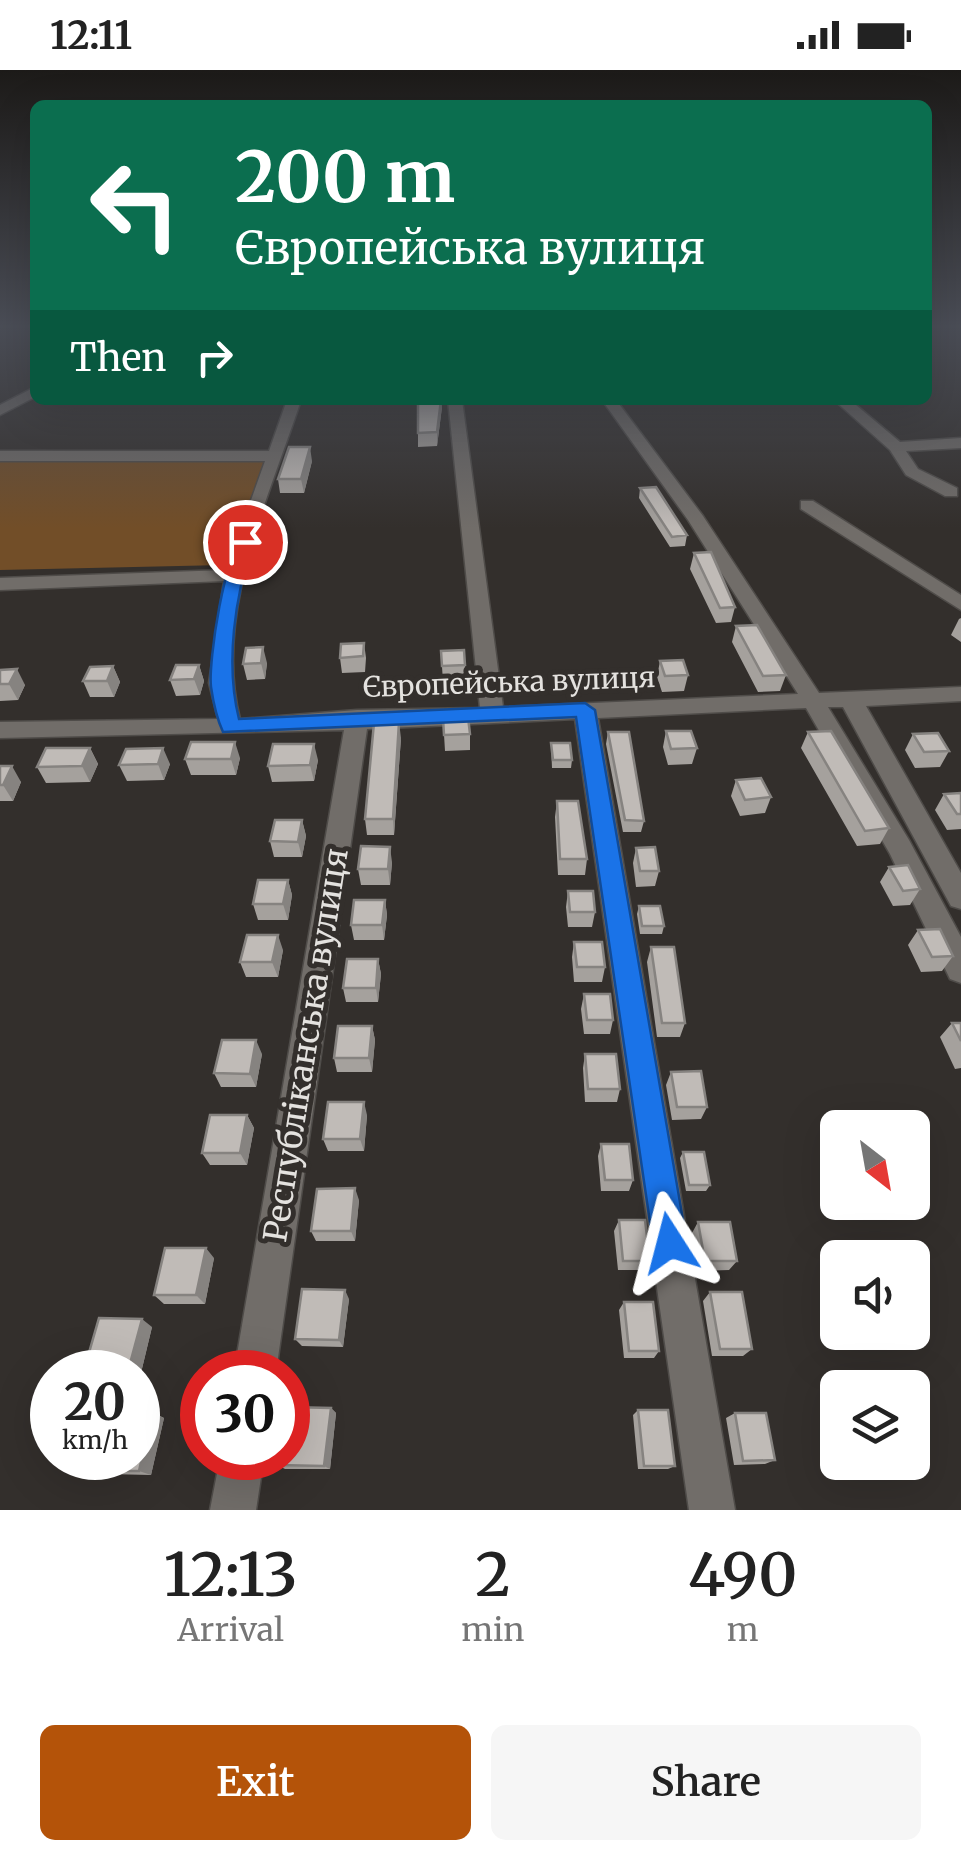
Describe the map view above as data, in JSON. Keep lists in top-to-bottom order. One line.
{"streets":{"street":["Європейська вулиця","Республіканська вулиця"]},"crossings":[["Європейська вулиця","Республіканська вулиця"]],"north":"bottom right","page":{"status":"12:11","turn":["200 m","Європейська вулиця"],"then":"Then","speed":"20 km/h","limit":"30","eta":["12:13","Arrival","2","min","490","m"],"buttons":["Exit","Share"]}}
